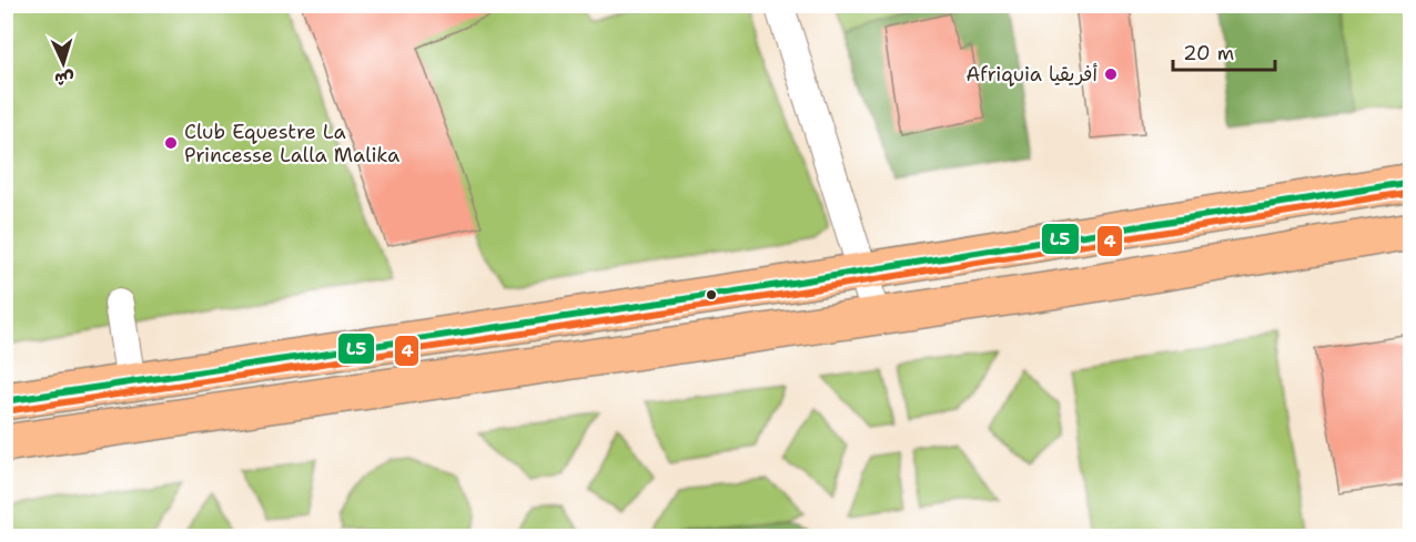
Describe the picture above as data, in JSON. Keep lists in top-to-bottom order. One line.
{"places":["Afriquia أفريقيا","Club Equestre La Princesse Lalla Malika"],"lines":["transit line L5","transit line 4"],"scale_bar":"20 m","north":"bottom"}
